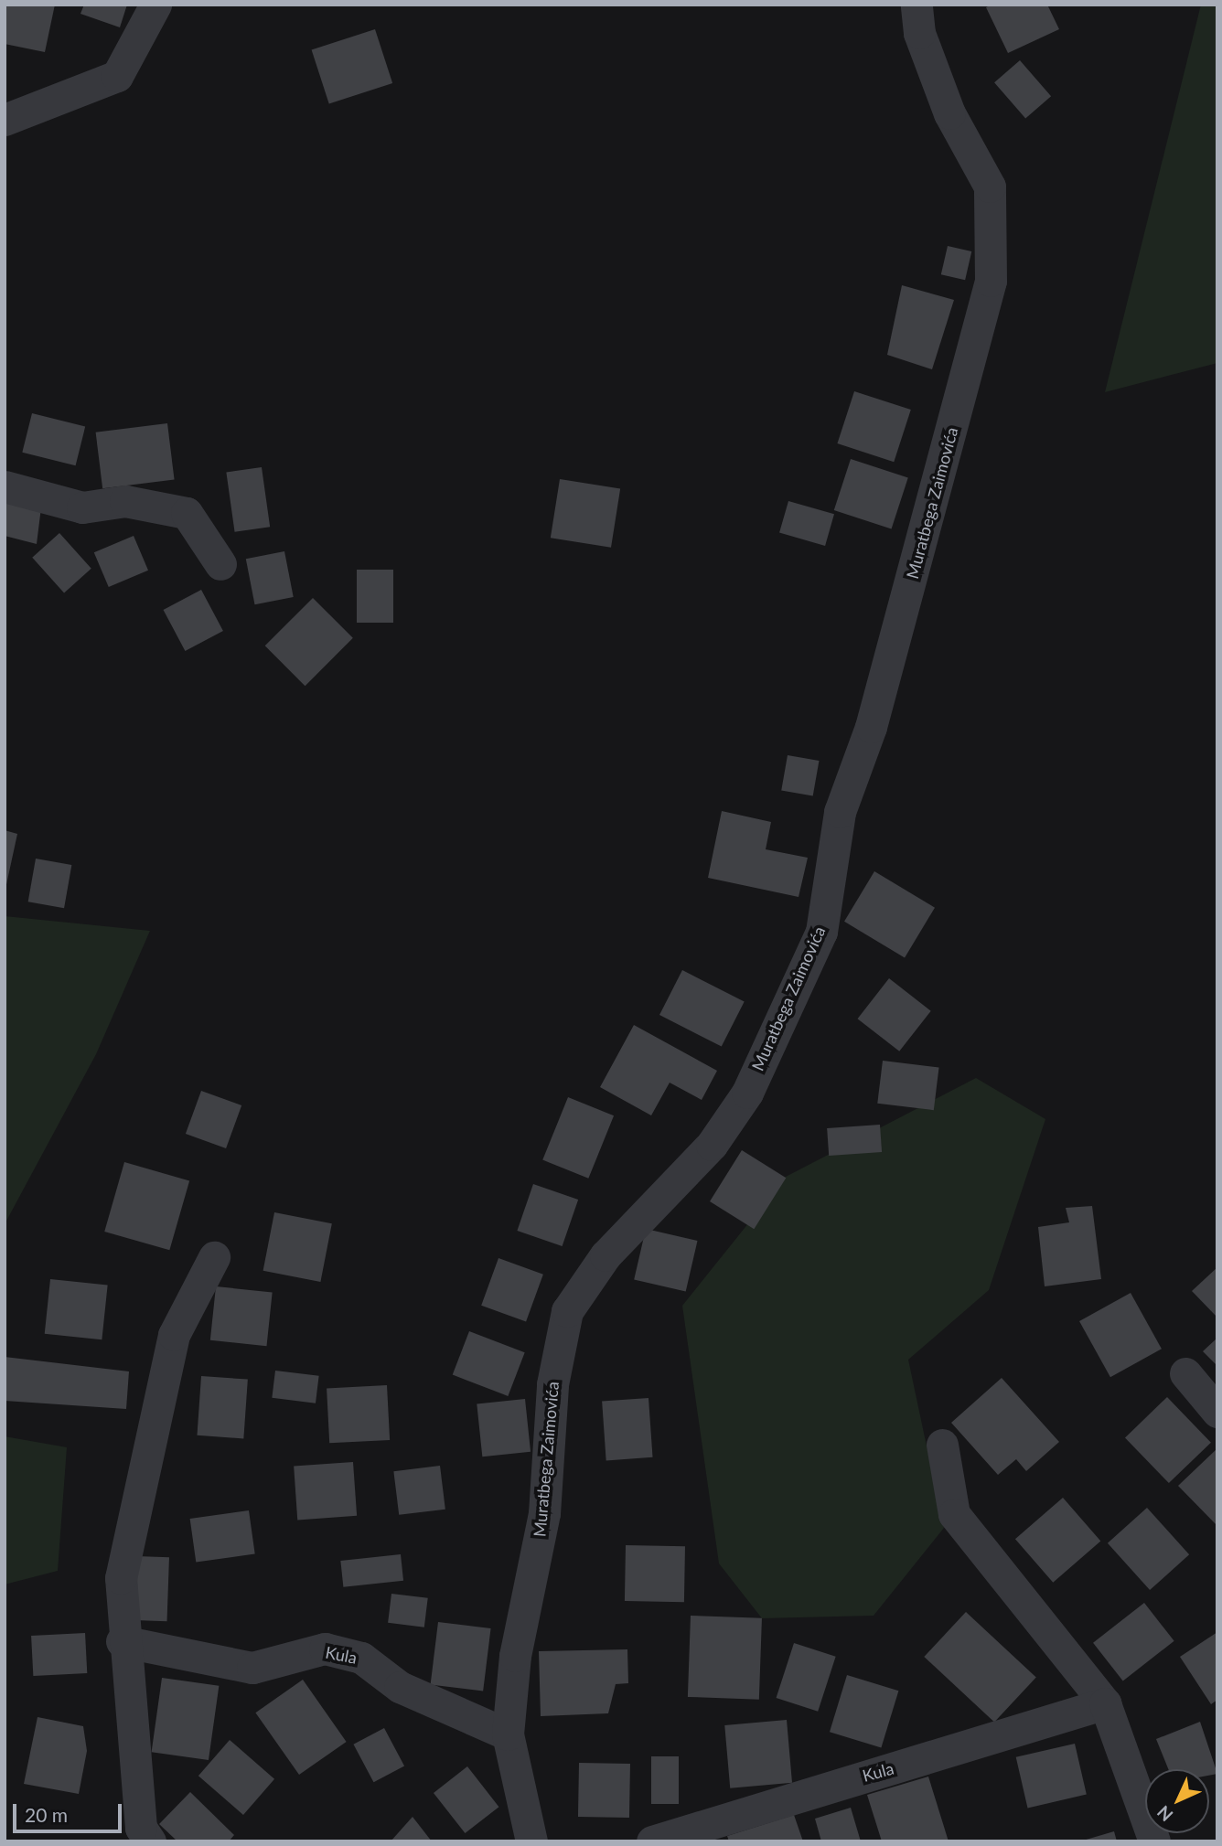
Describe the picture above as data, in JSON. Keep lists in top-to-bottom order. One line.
{"streets":{"street":["Muratbega Zaimovića","Kula"]},"crossings":[["Muratbega Zaimovića","Kula"]],"scale_bar":"20 m","north":"bottom left"}
